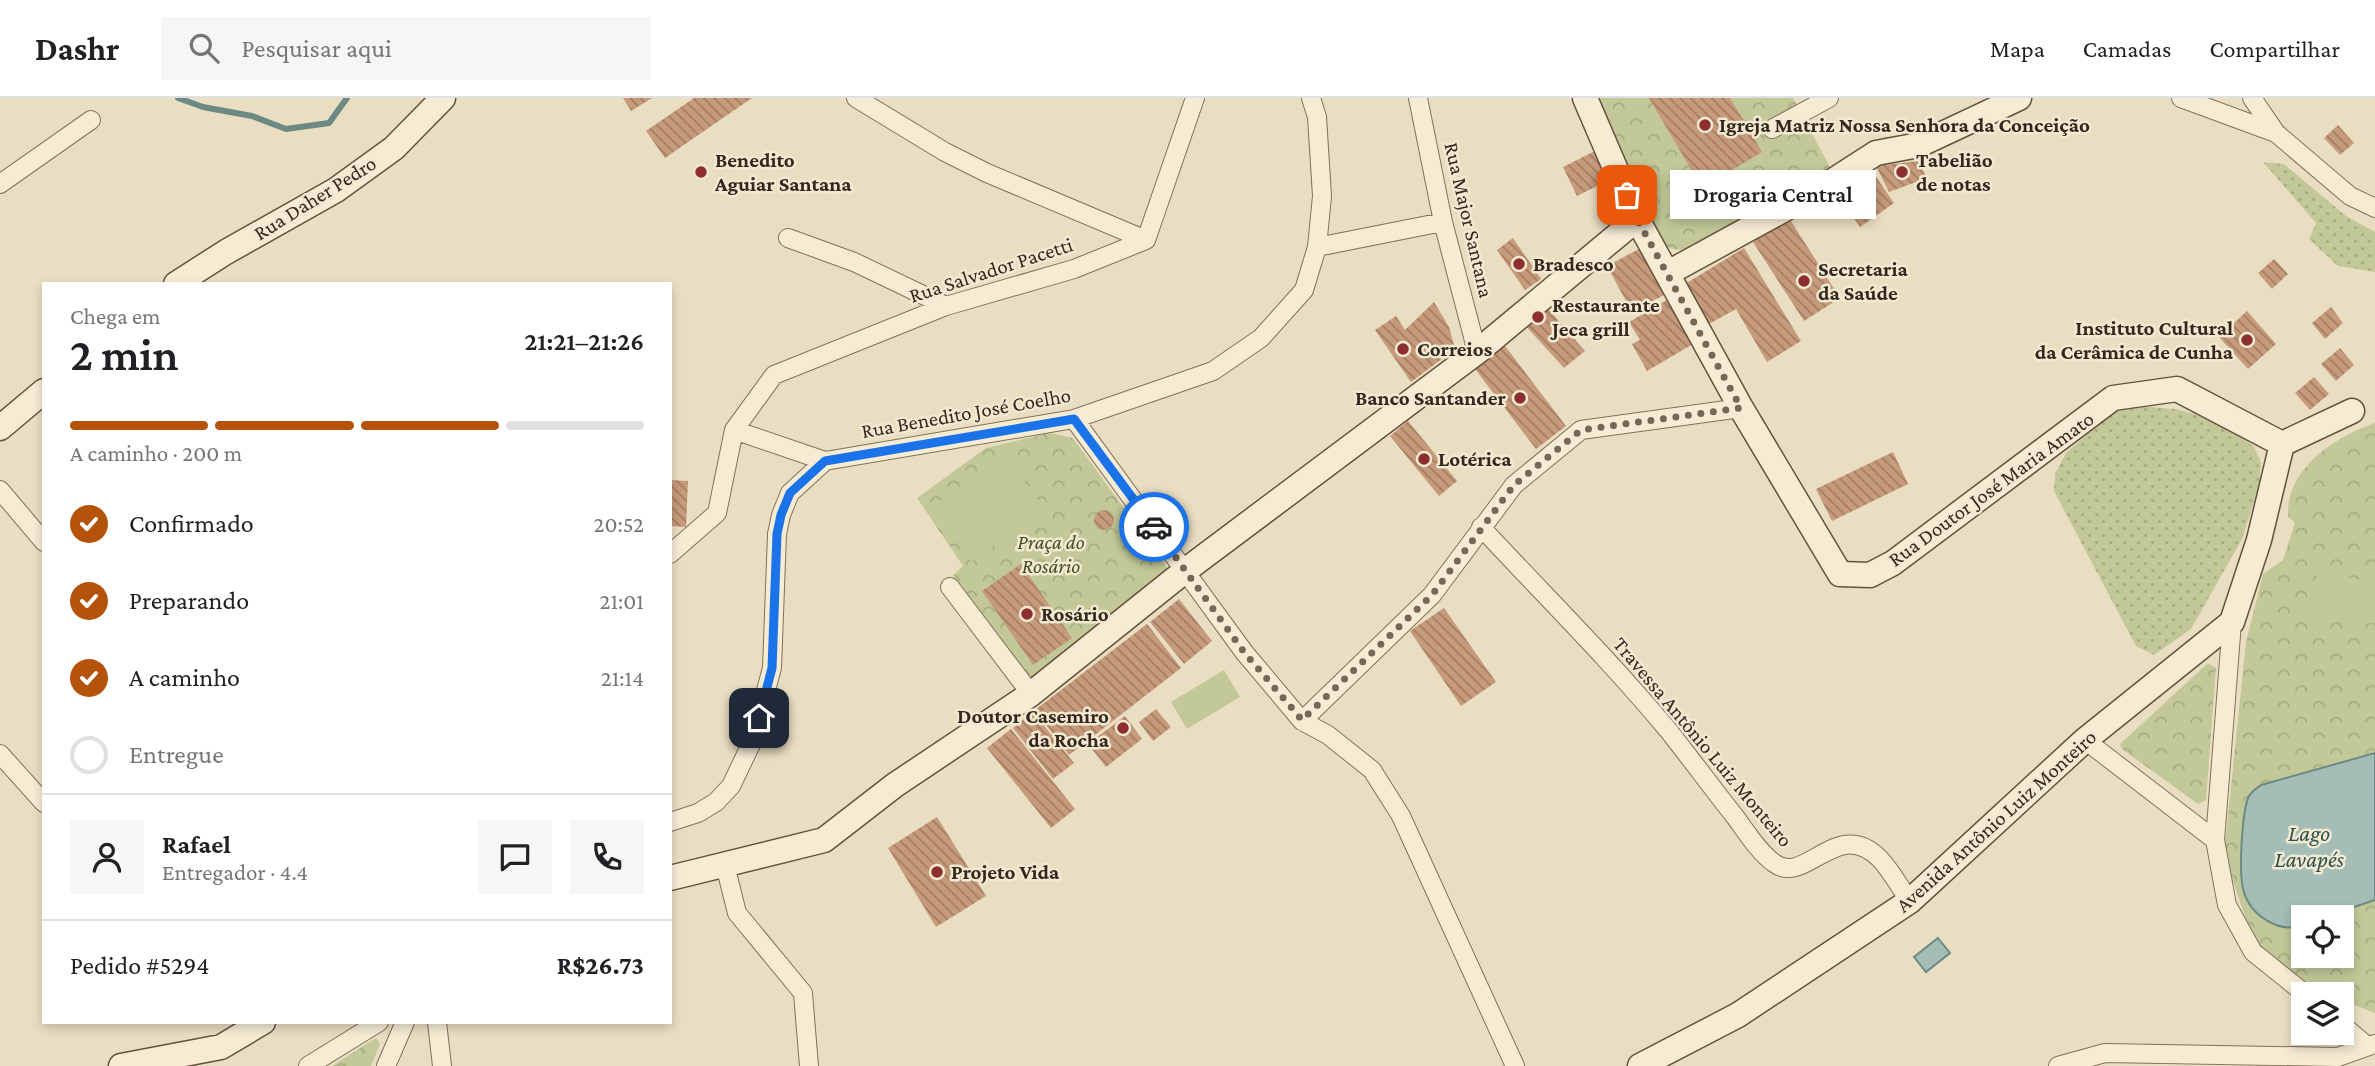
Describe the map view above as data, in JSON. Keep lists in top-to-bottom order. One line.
{"streets":{"street":["Rua Daher Pedro","Rua Major Santana","Rua Salvador Pacetti","Rua Benedito José Coelho","Rua Doutor José Maria Amato","Travessa Antônio Luiz Monteiro","Avenida Antônio Luiz Monteiro"]},"crossings":[["Travessa Antônio Luiz Monteiro","Avenida Antônio Luiz Monteiro"]],"water":["Lago Lavapés"],"parks":["Praça do Rosário"],"places":["Igreja Matriz Nossa Senhora da Conceição","Benedito Aguiar Santana","Tabelião de notas","Drogaria Central","Bradesco","Secretaria da Saúde","Restaurante Jeca grill","Instituto Cultural da Cerâmica de Cunha","Correios","Banco Santander","Lotérica","Rosário","Doutor Casemiro da Rocha","Projeto Vida"],"page":{"header":"Dashr","search":"Pesquisar aqui","nav":["Mapa","Camadas","Compartilhar"],"bubble":"Drogaria Central","heading":["2 min","Chega em","21:21–21:26"],"panel":["Rafael","Entregador · 4.4","Pedido #5294","R$26.73"],"bar":"A caminho · 200 m","list":[["Confirmado","20:52"],["Preparando","21:01"],["A caminho","21:14"],"Entregue"]}}
